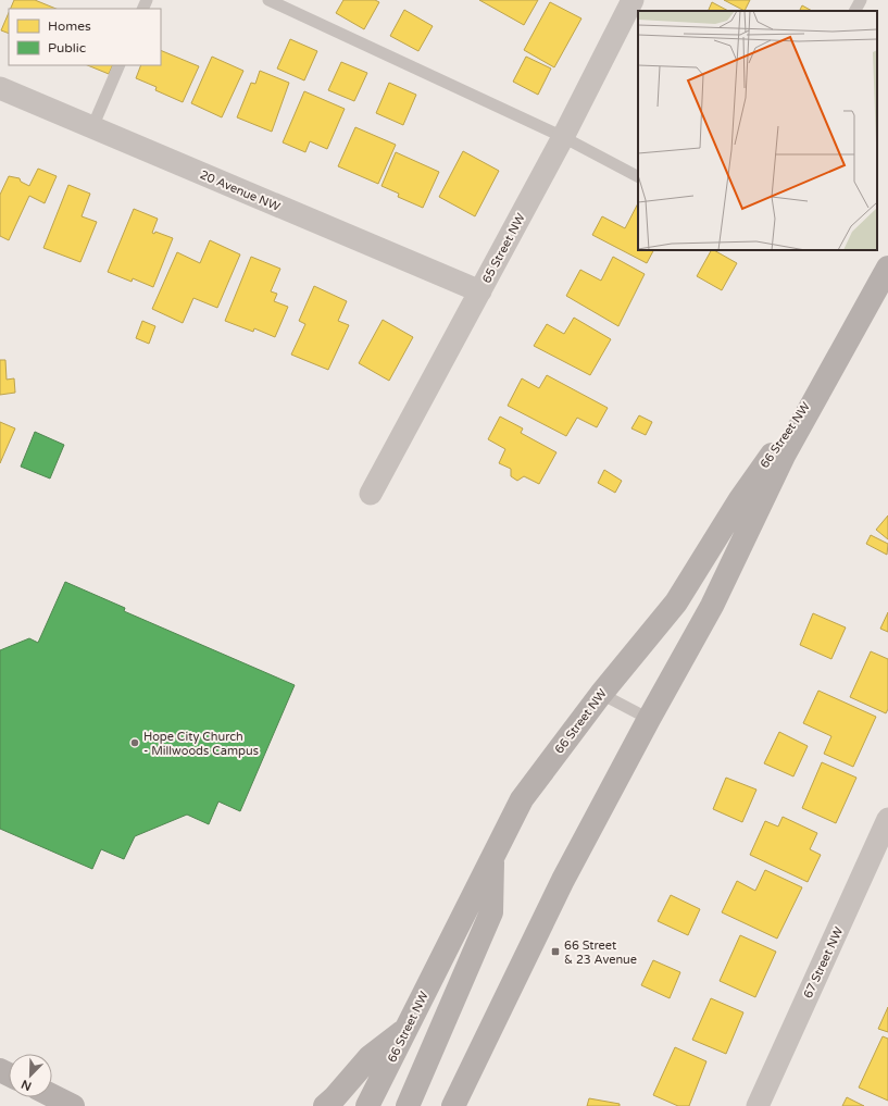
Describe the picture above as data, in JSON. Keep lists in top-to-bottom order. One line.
{"streets":{"main road":["66 Street NW"],"street":["20 Avenue NW","65 Street NW","67 Street NW"]},"crossings":[["20 Avenue NW","65 Street NW"]],"places":{"other":["Hope City Church - Millwoods Campus"],"transit":["66 Street & 23 Avenue"]},"legend":["Homes","Public"],"north":"bottom left"}
